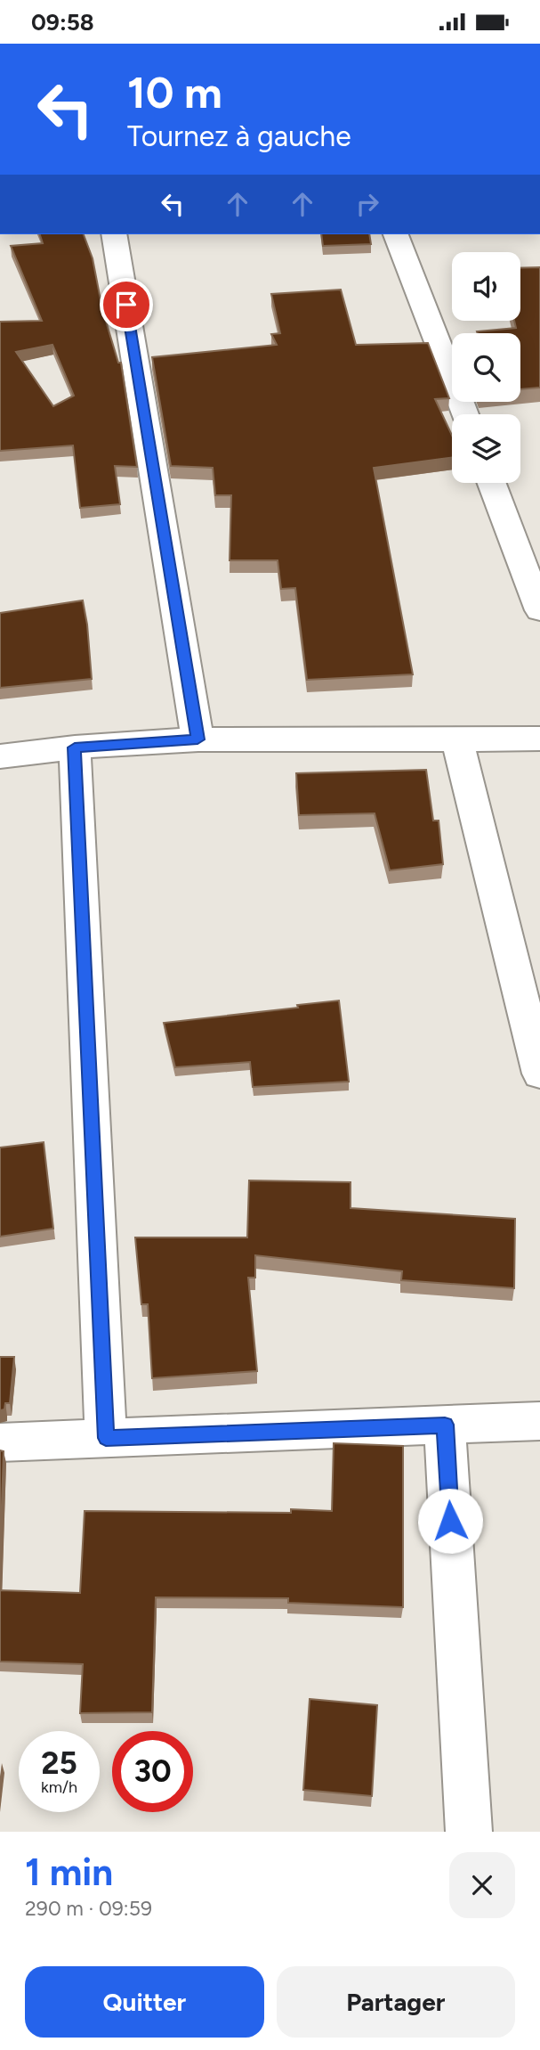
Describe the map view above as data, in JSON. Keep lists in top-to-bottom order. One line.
{"page":{"status":"09:58","turn":["10 m","Tournez à gauche"],"speed":"25 km/h","limit":"30","heading":["1 min","290 m · 09:59"],"buttons":["Quitter","Partager"]}}
